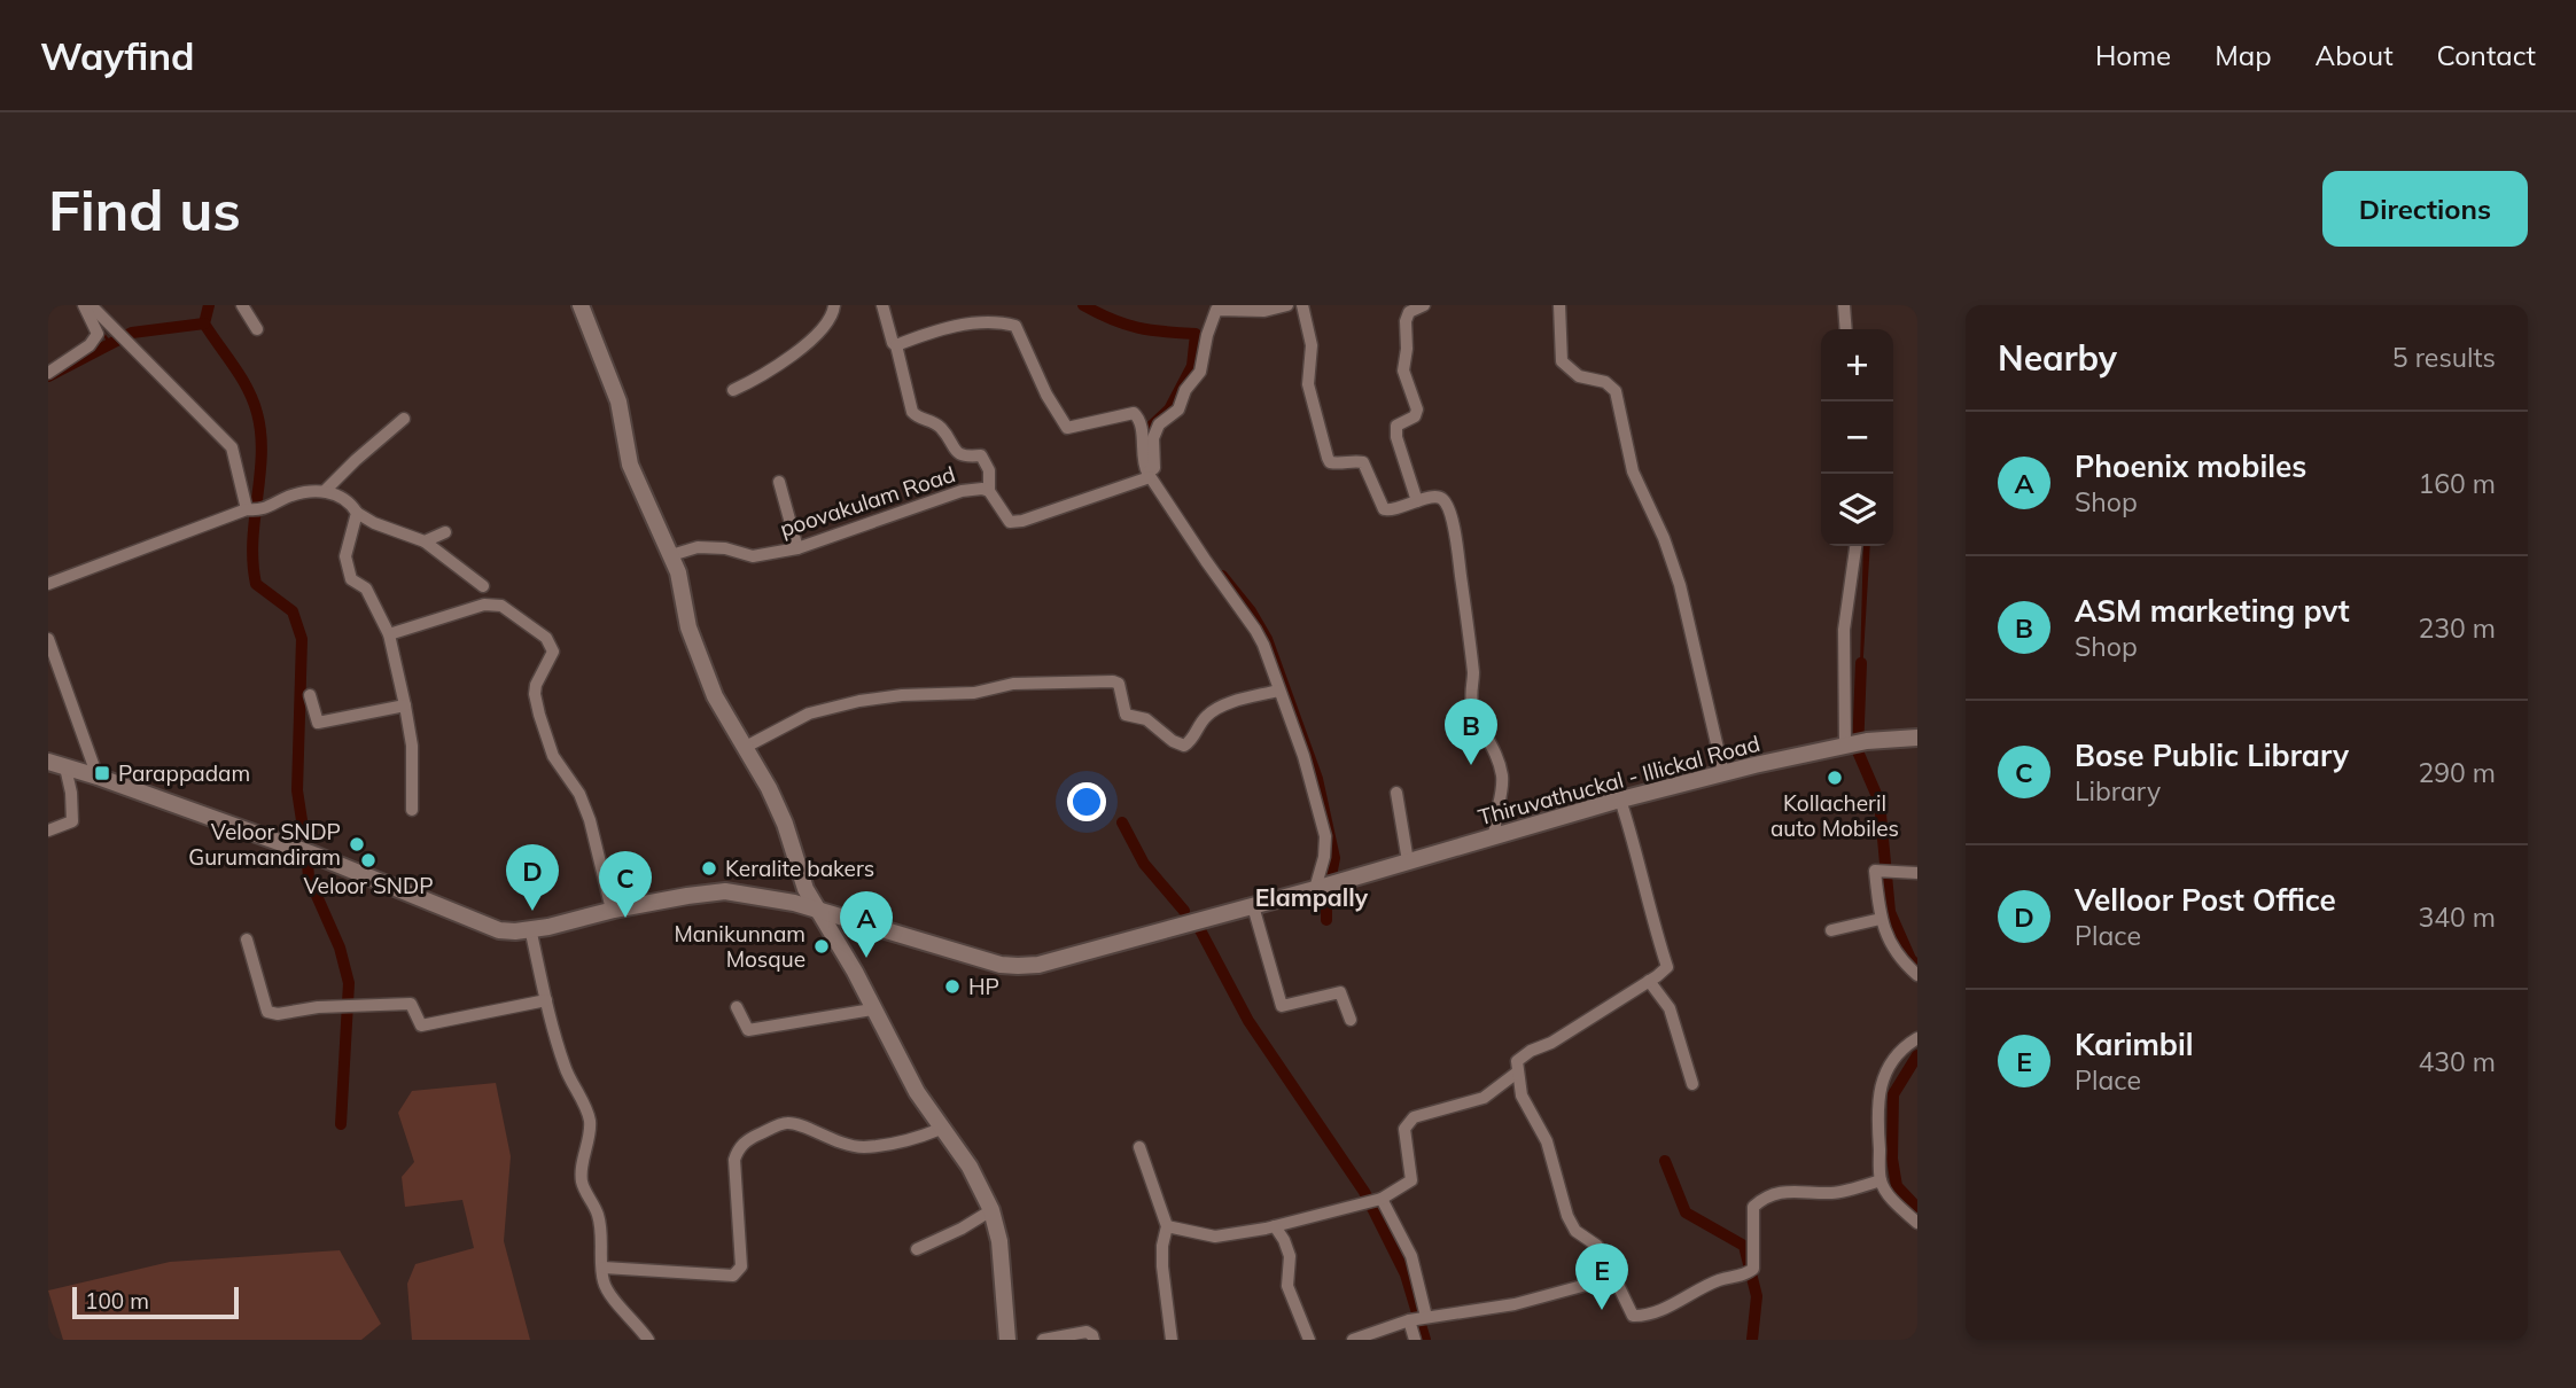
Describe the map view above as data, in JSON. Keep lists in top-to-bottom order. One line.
{"streets":{"main road":["Thiruvathuckal - Illickal Road"],"street":["poovakulam Road"]},"districts":["Elampally"],"places":{"transit":["Parappadam"],"other":["Kollacheril auto Mobiles","Veloor SNDP Gurumandiram","Veloor SNDP","Keralite bakers","Manikunnam Mosque","HP"]},"scale_bar":"100 m","page":{"header":"Wayfind","nav":["Home","Map","About","Contact"],"buttons":"Directions","title":"Find us","heading":["Nearby","5 results"],"map_buttons":["+","−"],"list":[{"mark":"A","name":"Phoenix mobiles","note":"Shop","value":"160 m"},{"mark":"B","name":"ASM marketing pvt","note":"Shop","value":"230 m"},{"mark":"C","name":"Bose Public Library","note":"Library","value":"290 m"},{"mark":"D","name":"Velloor Post Office","note":"Place","value":"340 m"},{"mark":"E","name":"Karimbil","note":"Place","value":"430 m"}],"pins":["B","D","C","A","E"],"scale":"100 m"}}
